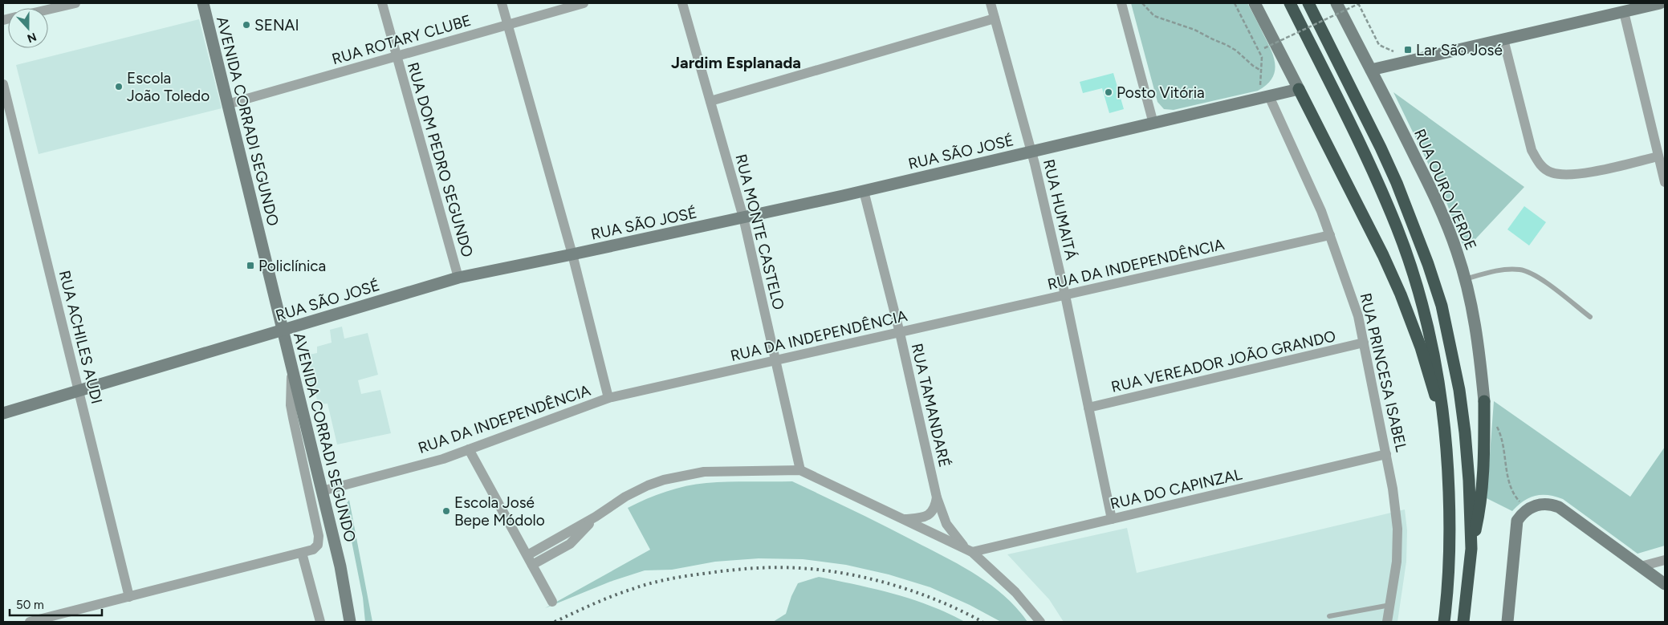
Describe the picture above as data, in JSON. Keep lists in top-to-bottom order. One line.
{"streets":{"street":["RUA ROTARY CLUBE","AVENIDA CORRADI SEGUNDO","RUA SÃO JOSÉ","RUA DOM PEDRO SEGUNDO","RUA OURO VERDE","RUA HUMAITÁ","RUA MONTE CASTELO","RUA DA INDEPENDÊNCIA","RUA ACHILES AUDI","RUA VEREADOR JOÃO GRANDO","RUA PRINCESA ISABEL","RUA TAMANDARÉ","RUA DO CAPINZAL"]},"crossings":[["RUA ROTARY CLUBE","AVENIDA CORRADI SEGUNDO"],["RUA ROTARY CLUBE","RUA DOM PEDRO SEGUNDO"],["AVENIDA CORRADI SEGUNDO","RUA SÃO JOSÉ"],["AVENIDA CORRADI SEGUNDO","RUA DA INDEPENDÊNCIA"],["RUA SÃO JOSÉ","RUA DOM PEDRO SEGUNDO"],["RUA SÃO JOSÉ","RUA HUMAITÁ"],["RUA SÃO JOSÉ","RUA MONTE CASTELO"],["RUA SÃO JOSÉ","RUA ACHILES AUDI"],["RUA SÃO JOSÉ","RUA PRINCESA ISABEL"],["RUA SÃO JOSÉ","RUA TAMANDARÉ"],["RUA HUMAITÁ","RUA DA INDEPENDÊNCIA"],["RUA HUMAITÁ","RUA VEREADOR JOÃO GRANDO"],["RUA HUMAITÁ","RUA DO CAPINZAL"],["RUA MONTE CASTELO","RUA DA INDEPENDÊNCIA"],["RUA DA INDEPENDÊNCIA","RUA PRINCESA ISABEL"],["RUA DA INDEPENDÊNCIA","RUA TAMANDARÉ"],["RUA VEREADOR JOÃO GRANDO","RUA PRINCESA ISABEL"],["RUA PRINCESA ISABEL","RUA DO CAPINZAL"],["RUA TAMANDARÉ","RUA DO CAPINZAL"]],"districts":["Jardim Esplanada"],"places":{"other":["SENAI","Escola João Toledo","Posto Vitória","Escola José Bepe Módolo"],"transit":["Lar São José","Policlínica"]},"scale_bar":"50 m","north":"bottom"}
